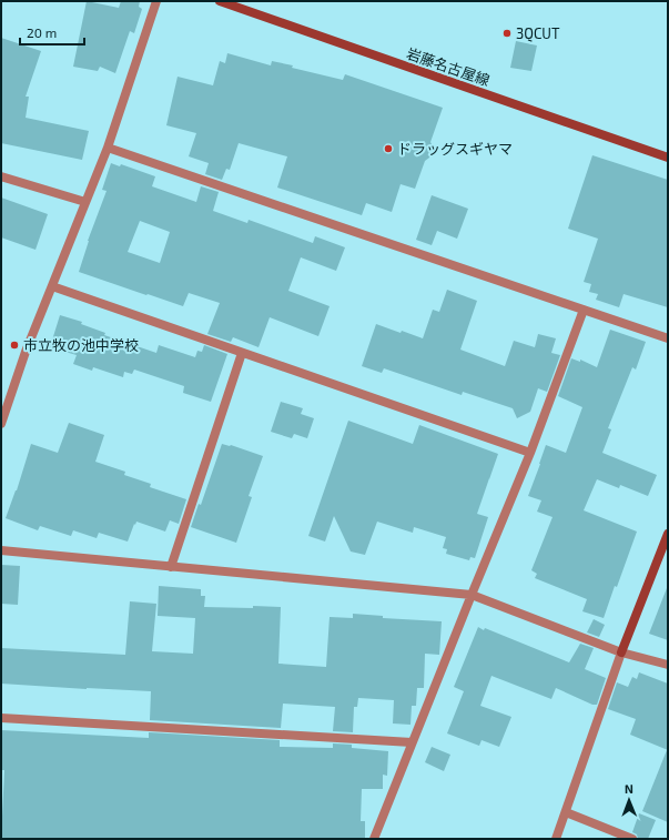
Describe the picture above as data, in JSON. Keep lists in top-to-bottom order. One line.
{"streets":{"main road":["岩藤名古屋線"]},"places":["3QCUT","ドラッグスギヤマ","市立牧の池中学校"],"scale_bar":"20 m","north":"top"}
